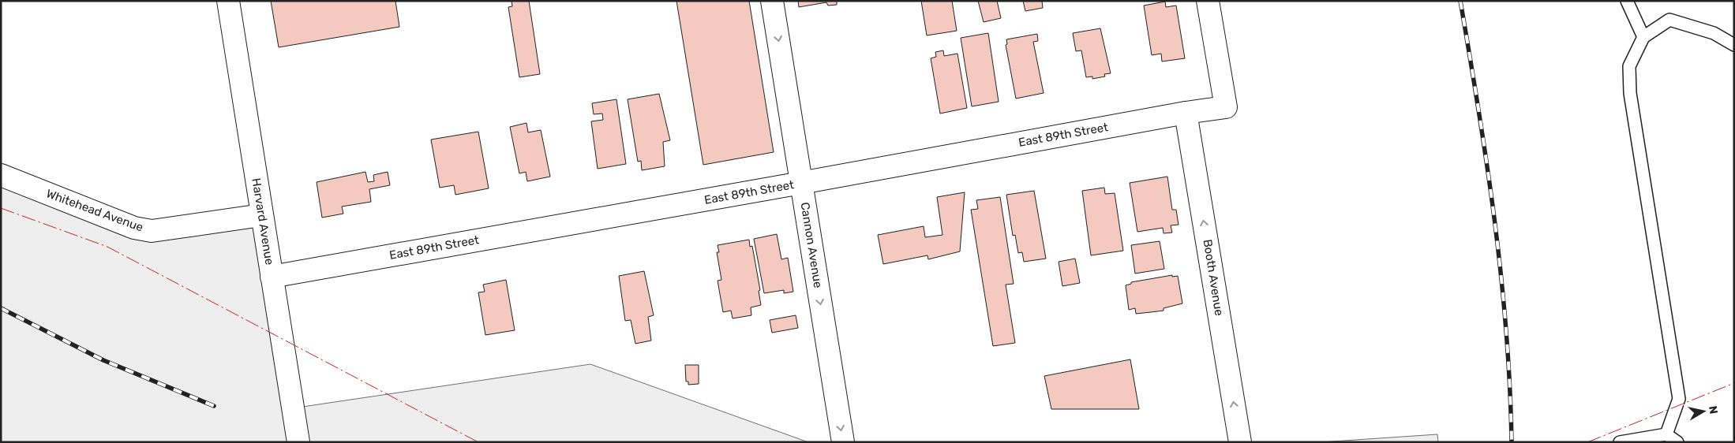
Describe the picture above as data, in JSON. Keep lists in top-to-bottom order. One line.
{"streets":{"street":["East 89th Street","Whitehead Avenue","Harvard Avenue","Cannon Avenue","Booth Avenue"]},"crossings":[["East 89th Street","Harvard Avenue"],["East 89th Street","Cannon Avenue"],["East 89th Street","Booth Avenue"],["Whitehead Avenue","Harvard Avenue"]],"one_way":["Cannon Avenue","Booth Avenue"],"north":"right"}
